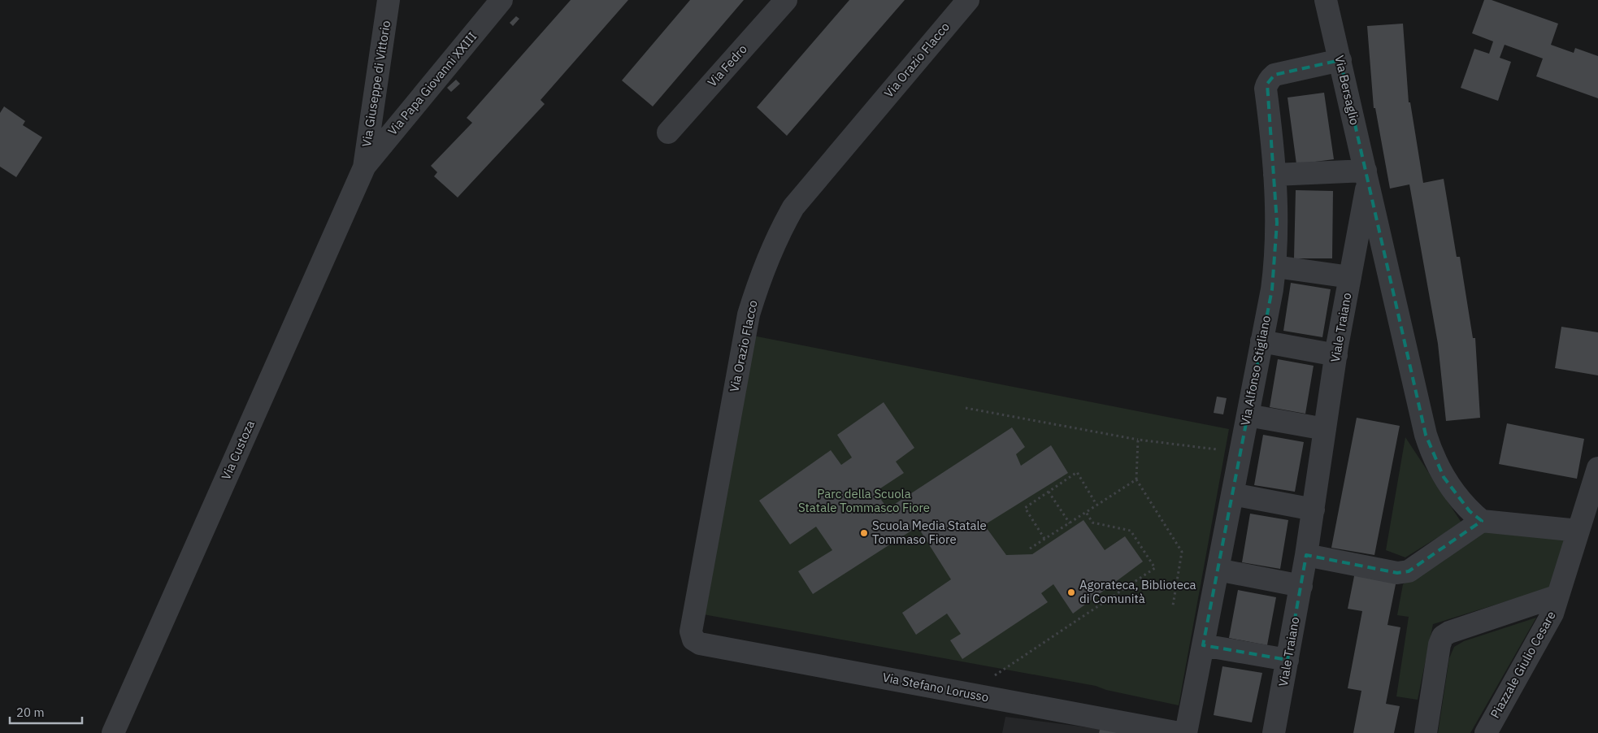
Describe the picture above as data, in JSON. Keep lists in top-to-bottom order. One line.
{"streets":{"street":["Via Orazio Flacco","Via Fedro","Via Giuseppe di Vittorio","Via Papa Giovanni XXIII","Via Bersaglio","Viale Traiano","Via Alfonso Stigliano","Via Custoza","Piazzale Giulio Cesare","Via Stefano Lorusso"]},"crossings":[["Via Orazio Flacco","Via Stefano Lorusso"],["Via Giuseppe di Vittorio","Via Papa Giovanni XXIII"],["Via Giuseppe di Vittorio","Via Custoza"],["Via Papa Giovanni XXIII","Via Custoza"],["Via Bersaglio","Viale Traiano"],["Via Bersaglio","Via Alfonso Stigliano"]],"parks":["Parc della Scuola Statale Tommasco Fiore"],"places":["Scuola Media Statale Tommaso Fiore","Agorateca, Biblioteca di Comunità"],"scale_bar":"20 m"}
